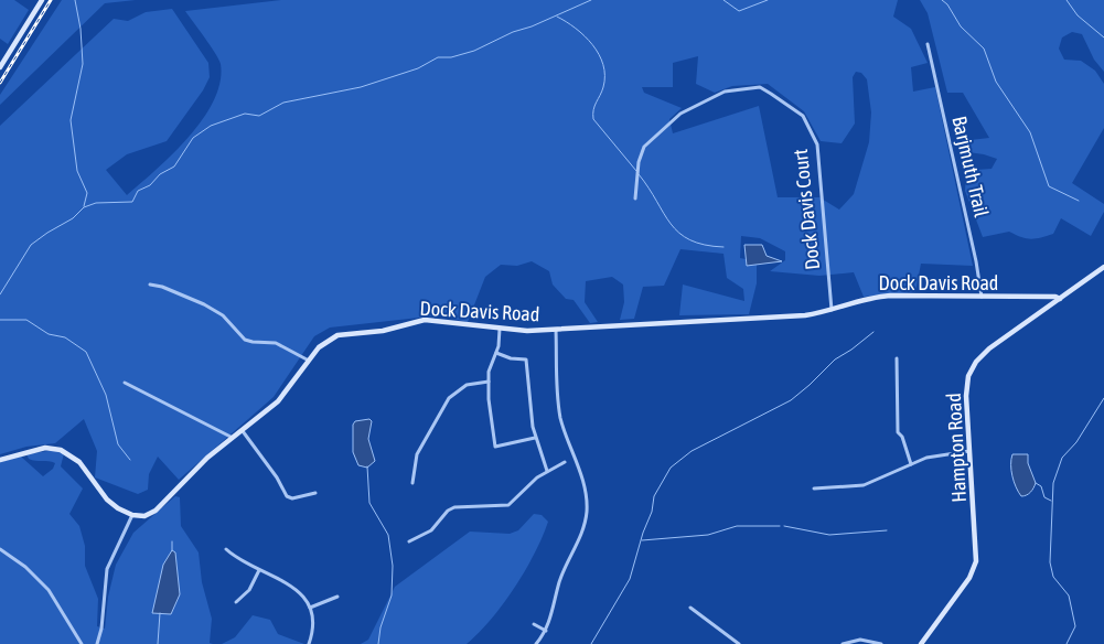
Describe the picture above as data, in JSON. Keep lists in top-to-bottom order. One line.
{"streets":{"street":["Barjmuth Trail","Dock Davis Court","Dock Davis Road","Hampton Road"]},"crossings":[["Barjmuth Trail","Dock Davis Road"],["Dock Davis Court","Dock Davis Road"],["Dock Davis Road","Hampton Road"]]}
